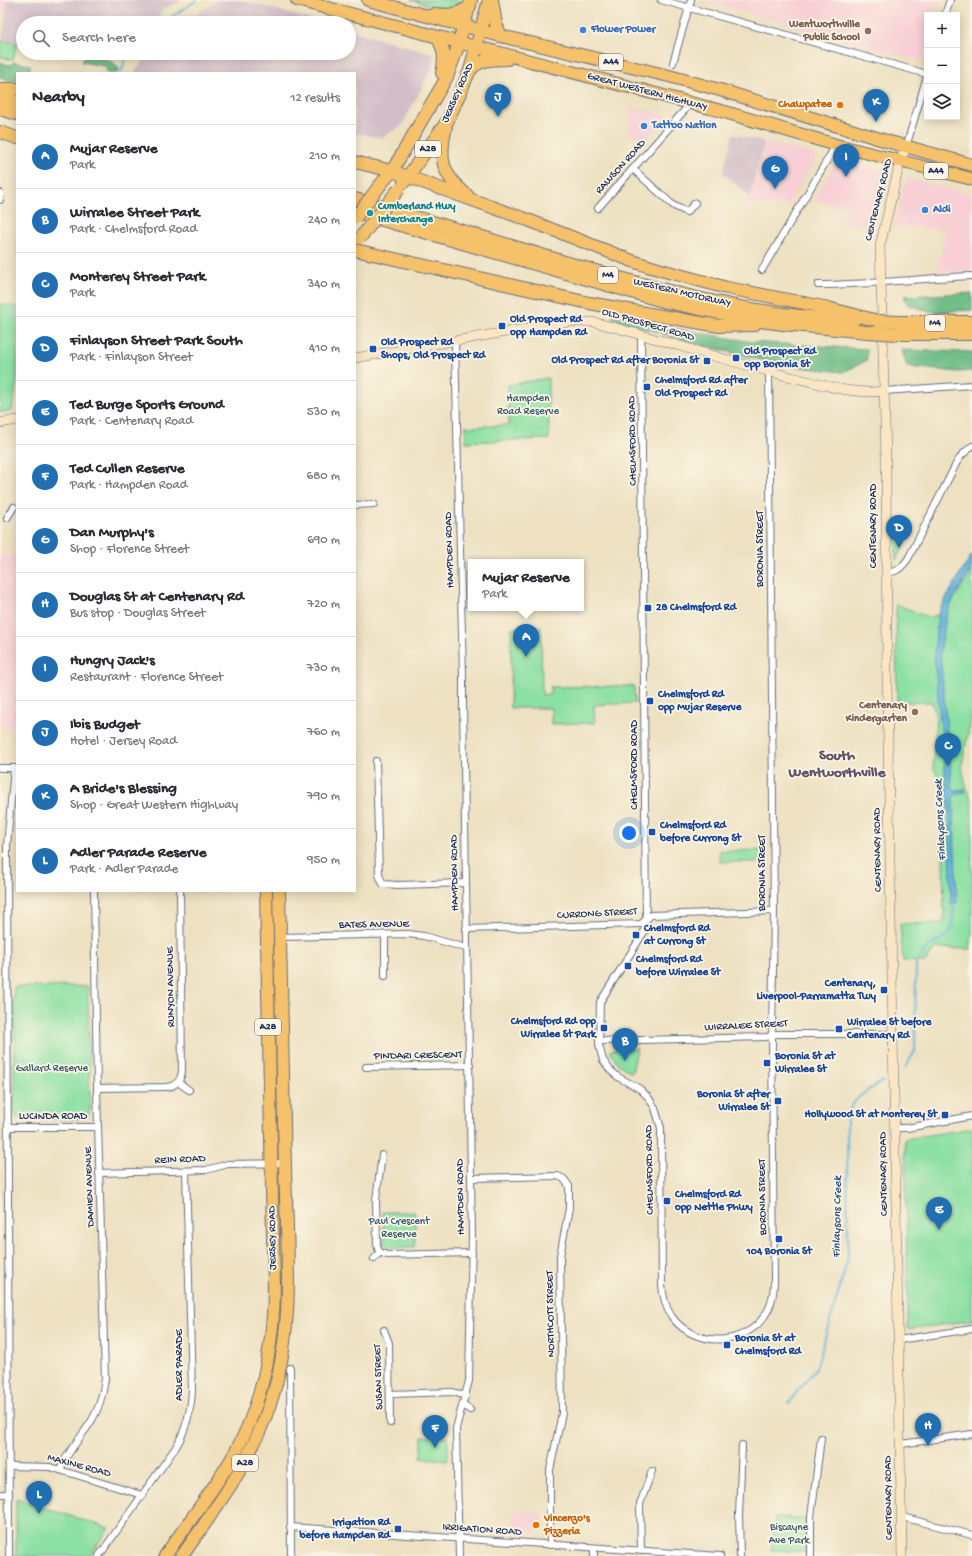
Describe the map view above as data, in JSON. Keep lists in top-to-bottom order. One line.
{"streets":{"highway":["A44","GREAT WESTERN HIGHWAY","JERSEY ROAD","A28","M4","WESTERN MOTORWAY"],"main road":["CENTENARY ROAD","OLD PROSPECT ROAD"],"street":["RAWSON ROAD","CHELMSFORD ROAD","BORONIA STREET","HAMPDEN ROAD","CURRONG STREET","BATES AVENUE","RUNYON AVENUE","WIRRALEE STREET","PINDARI CRESCENT","LUCINDA ROAD","REIN ROAD","DAMIEN AVENUE","NORTHCOTT STREET","ADLER PARADE","SUSAN STREET","MAXINE ROAD","IRRIGATION ROAD"]},"crossings":[["GREAT WESTERN HIGHWAY","JERSEY ROAD"],["GREAT WESTERN HIGHWAY","A28"],["GREAT WESTERN HIGHWAY","RAWSON ROAD"],["GREAT WESTERN HIGHWAY","CENTENARY ROAD"],["JERSEY ROAD","A28"],["JERSEY ROAD","BATES AVENUE"],["JERSEY ROAD","REIN ROAD"],["CENTENARY ROAD","OLD PROSPECT ROAD"],["CENTENARY ROAD","WIRRALEE STREET"],["OLD PROSPECT ROAD","CHELMSFORD ROAD"],["OLD PROSPECT ROAD","BORONIA STREET"],["OLD PROSPECT ROAD","HAMPDEN ROAD"],["CHELMSFORD ROAD","BORONIA STREET"],["CHELMSFORD ROAD","CURRONG STREET"],["CHELMSFORD ROAD","WIRRALEE STREET"],["BORONIA STREET","CURRONG STREET"],["BORONIA STREET","WIRRALEE STREET"],["HAMPDEN ROAD","CURRONG STREET"],["HAMPDEN ROAD","BATES AVENUE"],["HAMPDEN ROAD","PINDARI CRESCENT"],["HAMPDEN ROAD","NORTHCOTT STREET"],["HAMPDEN ROAD","IRRIGATION ROAD"],["LUCINDA ROAD","DAMIEN AVENUE"],["REIN ROAD","DAMIEN AVENUE"],["REIN ROAD","ADLER PARADE"],["DAMIEN AVENUE","MAXINE ROAD"],["NORTHCOTT STREET","IRRIGATION ROAD"],["ADLER PARADE","MAXINE ROAD"]],"districts":["South Wentworthville"],"water":["Finlaysons Creek"],"parks":["Hampden Road Reserve","Gallard Reserve","Paul Crescent Reserve","Biscayne Ave Park"],"places":{"other":["Flower Power","Wentworthville Public School","Chawpatee","Tattoo Nation","Aldi","Cumberland Hwy Interchange","Centenary Kindergarten","Vincenzo's Pizzeria"],"transit":["Old Prospect Rd opp Hampden Rd","Old Prospect Rd Shops, Old Prospect Rd","Old Prospect Rd opp Boronia St","Old Prospect Rd after Boronia St","Chelmsford Rd after Old Prospect Rd","28 Chelmsford Rd","Chelmsford Rd opp Mujar Reserve","Chelmsford Rd before Currong St","Chelmsford Rd at Currong St","Chelmsford Rd before Wirralee St","Centenary, Liverpool-Parramatta Twy","Chelmsford Rd opp Wirralee St Park","Wirralee St before Centenary Rd","Boronia St at Wirralee St","Boronia St after Wirralee St","Hollywood St at Monterey St","Chelmsford Rd opp Nettle Phwy","104 Boronia St","Boronia St at Chelmsford Rd","Irrigation Rd before Hampden Rd"]},"page":{"map_buttons":["+","−"],"search":"Search here","heading":["Nearby","12 results"],"pins":["J","K","I","G","D","A","C","B","E","H","F","L"],"list":[{"mark":"A","name":"Mujar Reserve","note":"Park","value":"210 m"},{"mark":"B","name":"Wirralee Street Park","note":"Park · Chelmsford Road","value":"240 m"},{"mark":"C","name":"Monterey Street Park","note":"Park","value":"340 m"},{"mark":"D","name":"Finlayson Street Park South","note":"Park · Finlayson Street","value":"410 m"},{"mark":"E","name":"Ted Burge Sports Ground","note":"Park · Centenary Road","value":"530 m"},{"mark":"F","name":"Ted Cullen Reserve","note":"Park · Hampden Road","value":"680 m"},{"mark":"G","name":"Dan Murphy's","note":"Shop · Florence Street","value":"690 m"},{"mark":"H","name":"Douglas St at Centenary Rd","note":"Bus stop · Douglas Street","value":"720 m"},{"mark":"I","name":"Hungry Jack's","note":"Restaurant · Florence Street","value":"730 m"},{"mark":"J","name":"Ibis Budget","note":"Hotel · Jersey Road","value":"760 m"},{"mark":"K","name":"A Bride's Blessing","note":"Shop · Great Western Highway","value":"790 m"},{"mark":"L","name":"Adler Parade Reserve","note":"Park · Adler Parade","value":"950 m"}],"popup":["Mujar Reserve","Park"]}}
